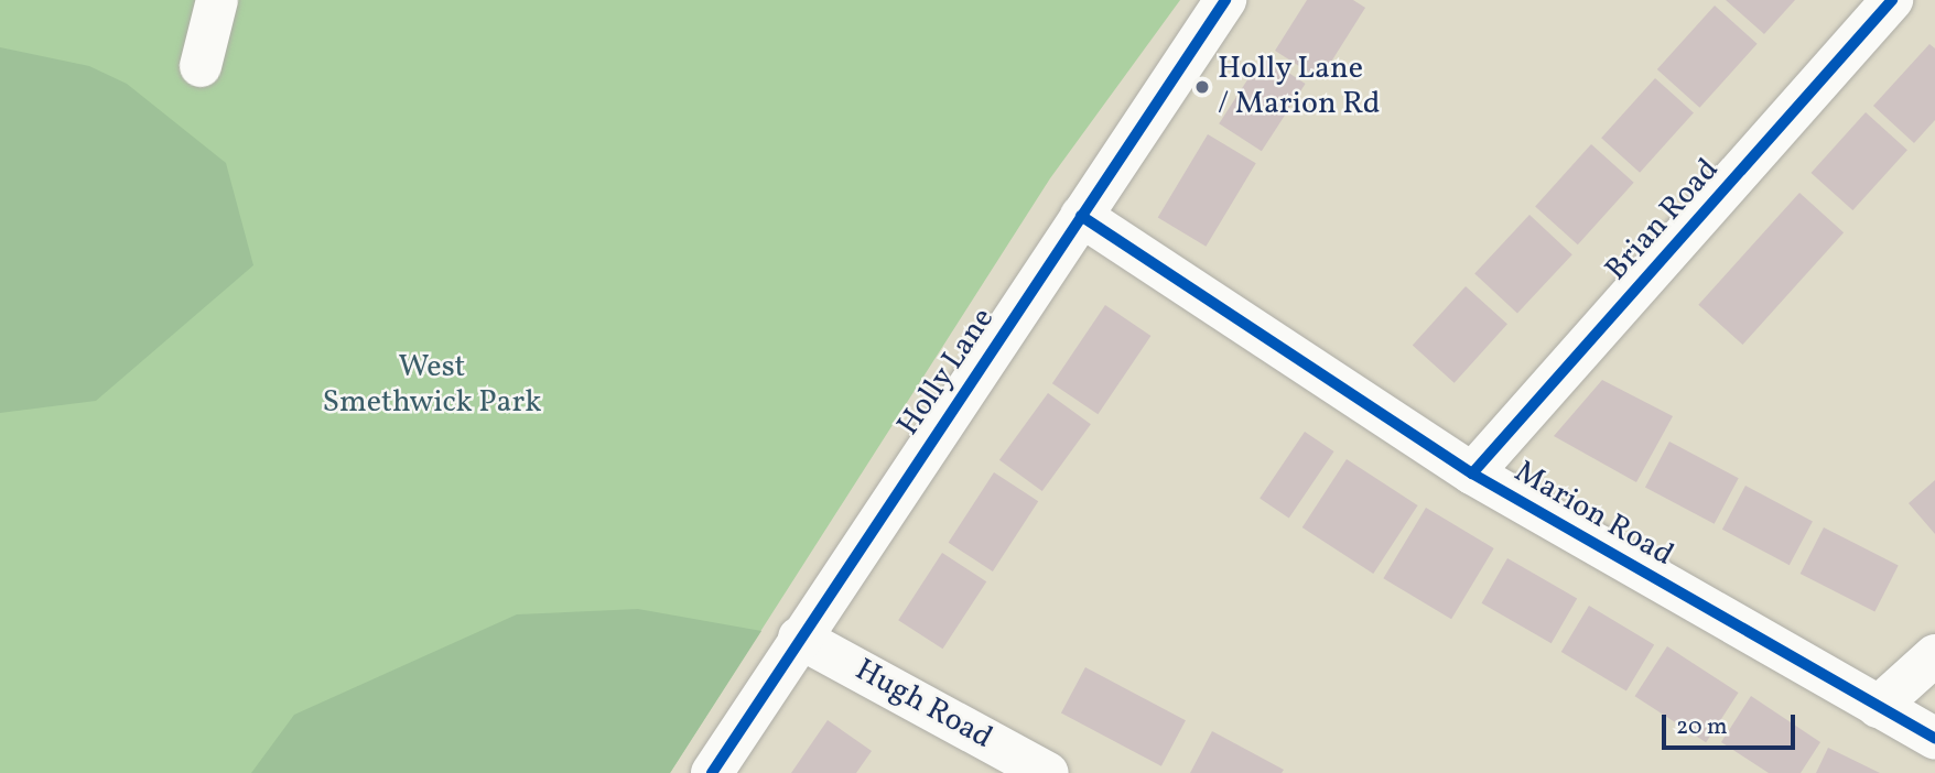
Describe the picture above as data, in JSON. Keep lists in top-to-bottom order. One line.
{"streets":{"street":["Brian Road","Holly Lane","Marion Road","Hugh Road"]},"crossings":[["Brian Road","Marion Road"],["Holly Lane","Marion Road"],["Holly Lane","Hugh Road"]],"parks":["West Smethwick Park"],"places":["Holly Lane / Marion Rd"],"scale_bar":"20 m"}
